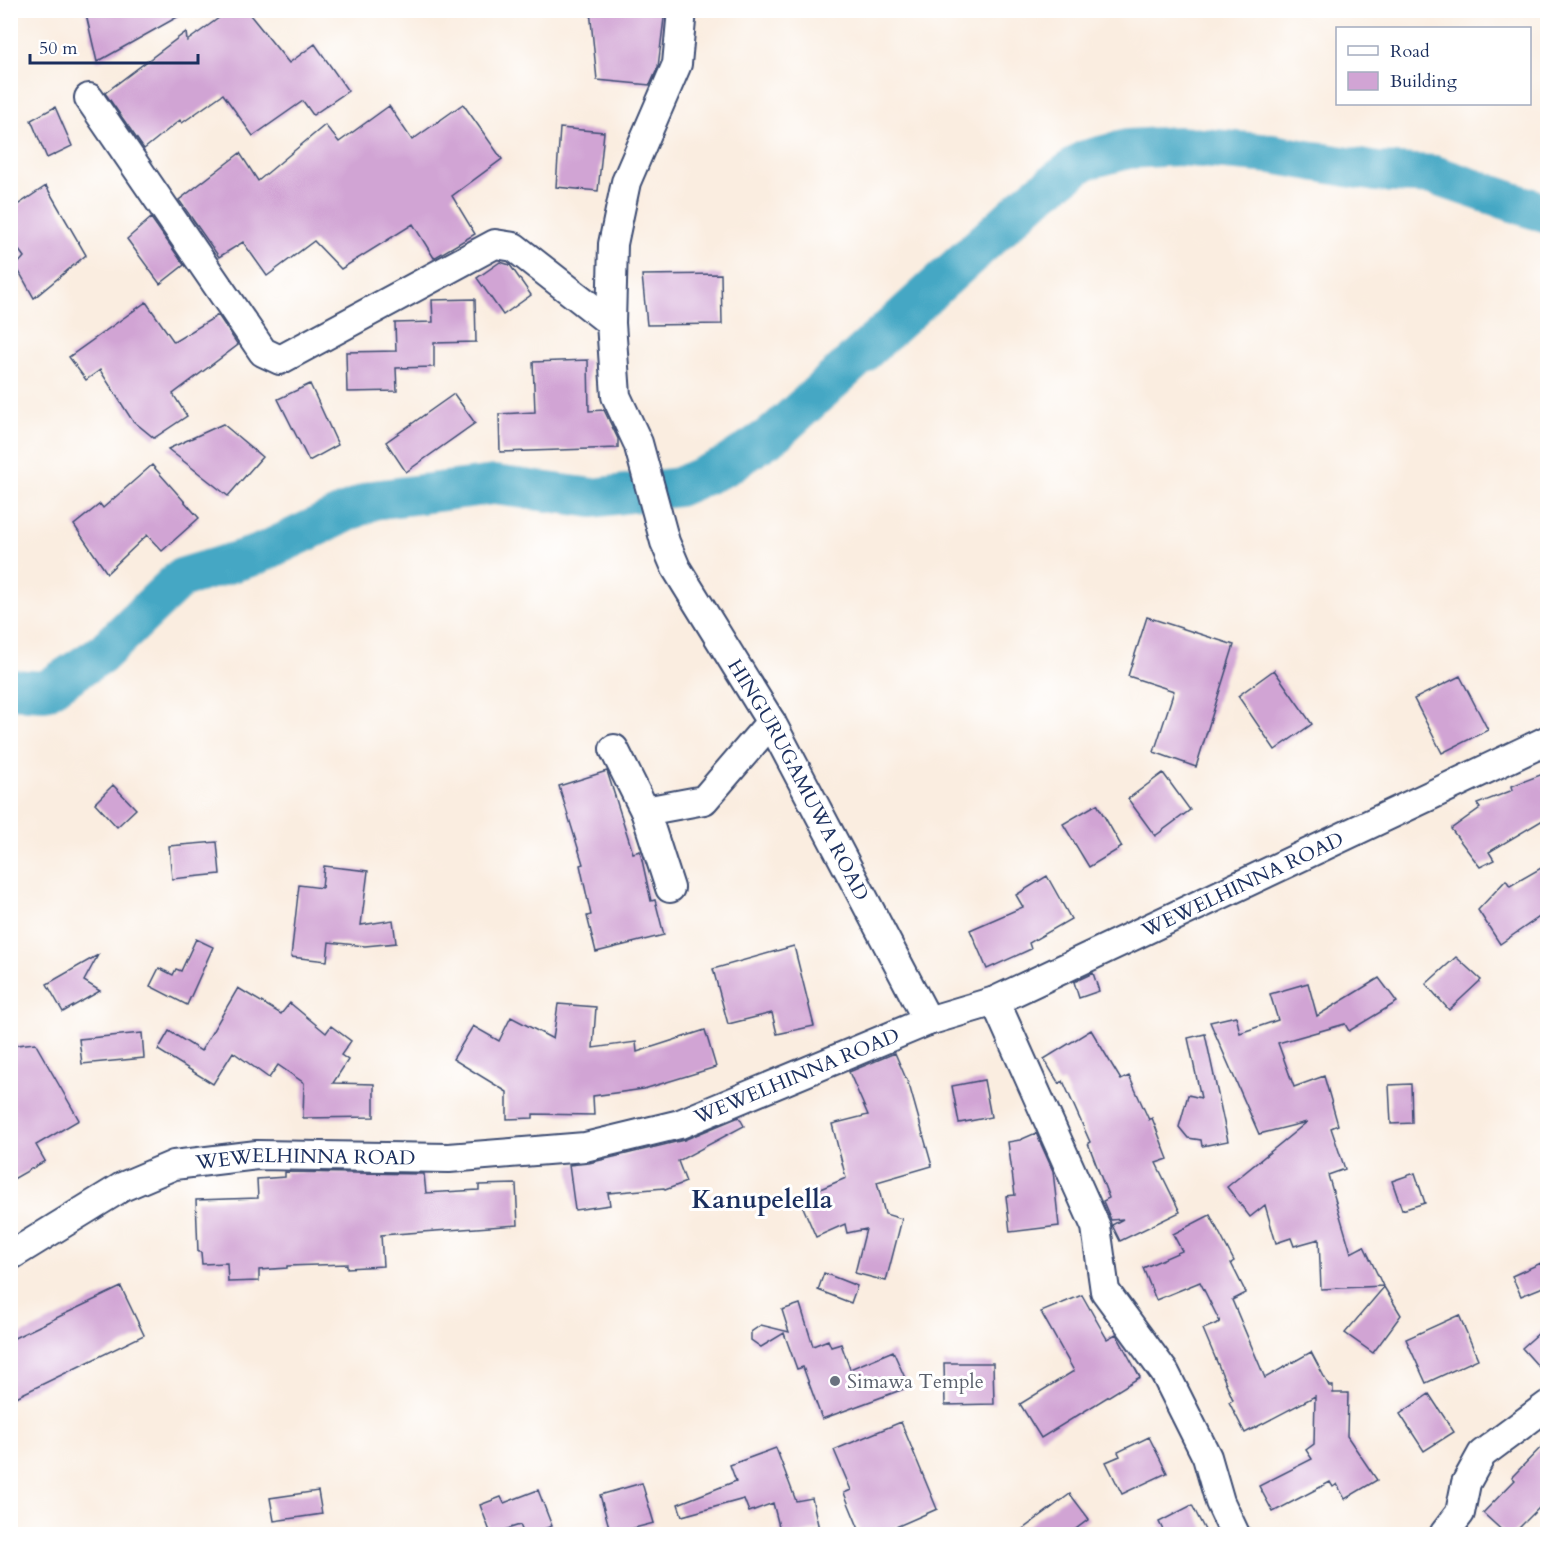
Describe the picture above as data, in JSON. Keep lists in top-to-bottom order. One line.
{"streets":{"street":["HINGURUGAMUWA ROAD","WEWELHINNA ROAD"]},"crossings":[["HINGURUGAMUWA ROAD","WEWELHINNA ROAD"]],"districts":["Kanupelella"],"places":["Simawa Temple"],"legend":["Road","Building"],"scale_bar":"50 m"}
